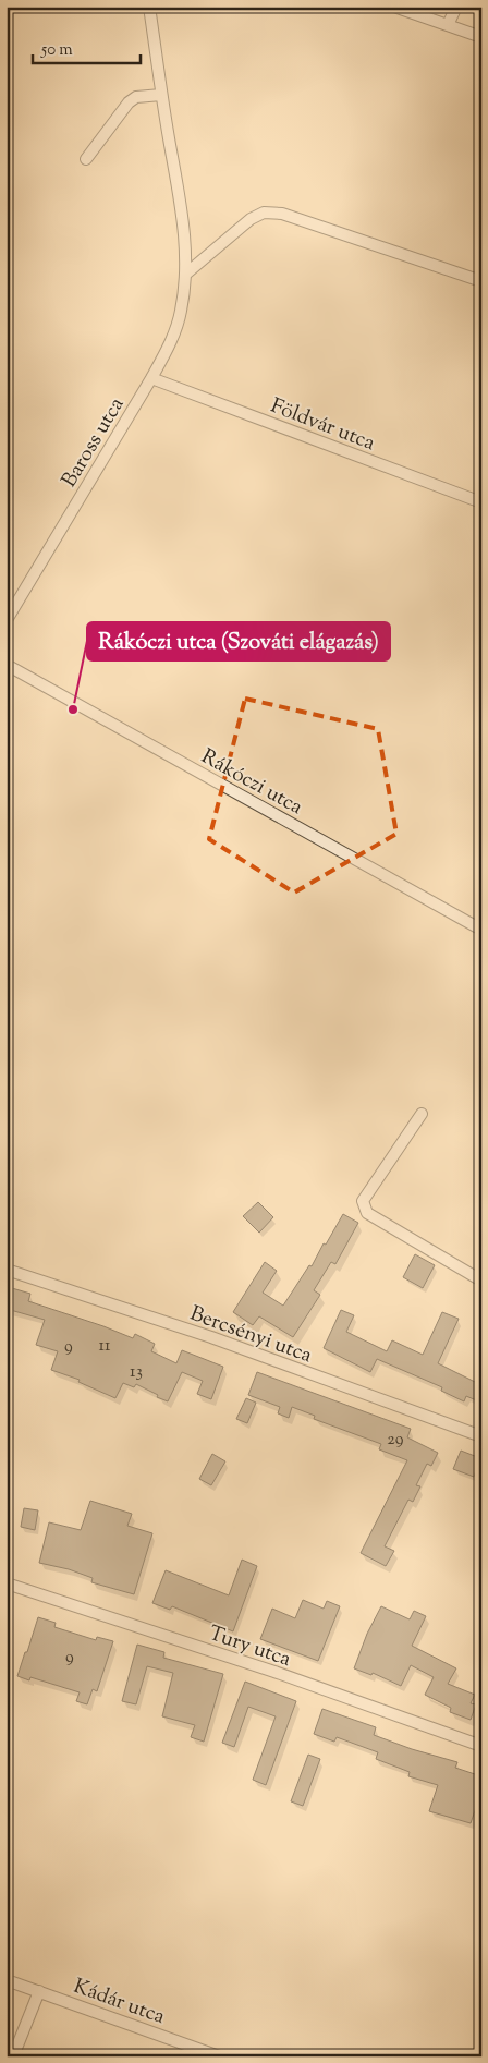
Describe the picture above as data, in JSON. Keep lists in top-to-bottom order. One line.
{"streets":{"street":["Földvár utca","Baross utca","Rákóczi utca","Bercsényi utca","Tury utca","Kádár utca"]},"crossings":[["Földvár utca","Baross utca"]],"places":["Rákóczi utca (Szováti elágazás)"],"house_numbers":["11","9","13","29","9"],"scale_bar":"50 m"}
